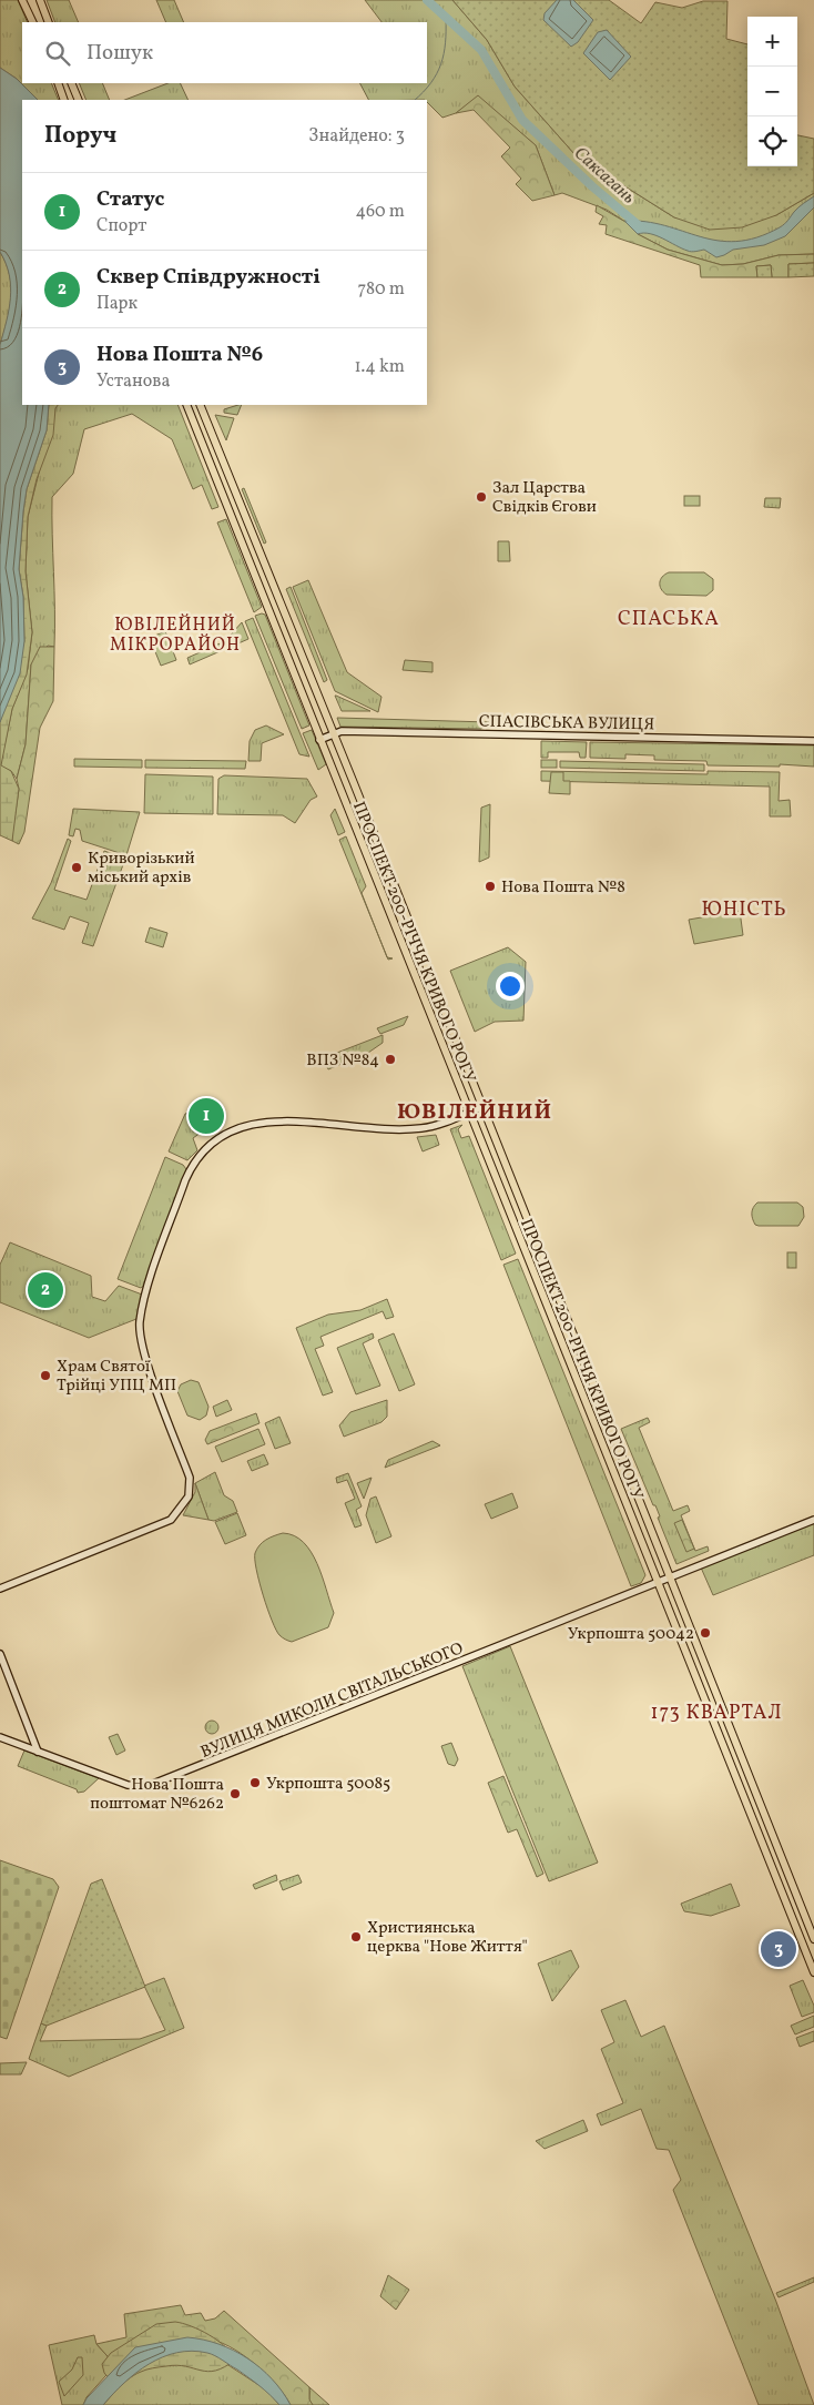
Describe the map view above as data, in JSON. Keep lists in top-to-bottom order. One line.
{"streets":{"main road":["ПРОСПЕКТ 200-РІЧЧЯ КРИВОГО РОГУ"],"street":["СПАСІВСЬКА ВУЛИЦЯ","ВУЛИЦЯ МИКОЛИ СВІТАЛЬСЬКОГО"]},"crossings":[["СПАСІВСЬКА ВУЛИЦЯ","ПРОСПЕКТ 200-РІЧЧЯ КРИВОГО РОГУ"],["ПРОСПЕКТ 200-РІЧЧЯ КРИВОГО РОГУ","ВУЛИЦЯ МИКОЛИ СВІТАЛЬСЬКОГО"]],"districts":["СПАСЬКА","ЮВІЛЕЙНИЙ МІКРОРАЙОН","ЮНІСТЬ","ЮВІЛЕЙНИЙ","173 КВАРТАЛ"],"water":["Саксагань"],"places":["Зал Царства Свідків Єгови","Криворізький міський архів","Нова Пошта №8","ВПЗ №84","Храм Святої Трійці УПЦ МП","Укрпошта 50042","Укрпошта 50085","Нова Пошта поштомат №6262","Християнська церква \"Нове Життя\""],"page":{"map_buttons":["+","−"],"search":"Пошук","heading":["Поруч","Знайдено: 3"],"list":[{"mark":"1","name":"Статус","note":"Спорт","value":"460 m"},{"mark":"2","name":"Сквер Співдружності","note":"Парк","value":"780 m"},{"mark":"3","name":"Нова Пошта №6","note":"Установа","value":"1.4 km"}],"pins":["1","2","3"]}}
